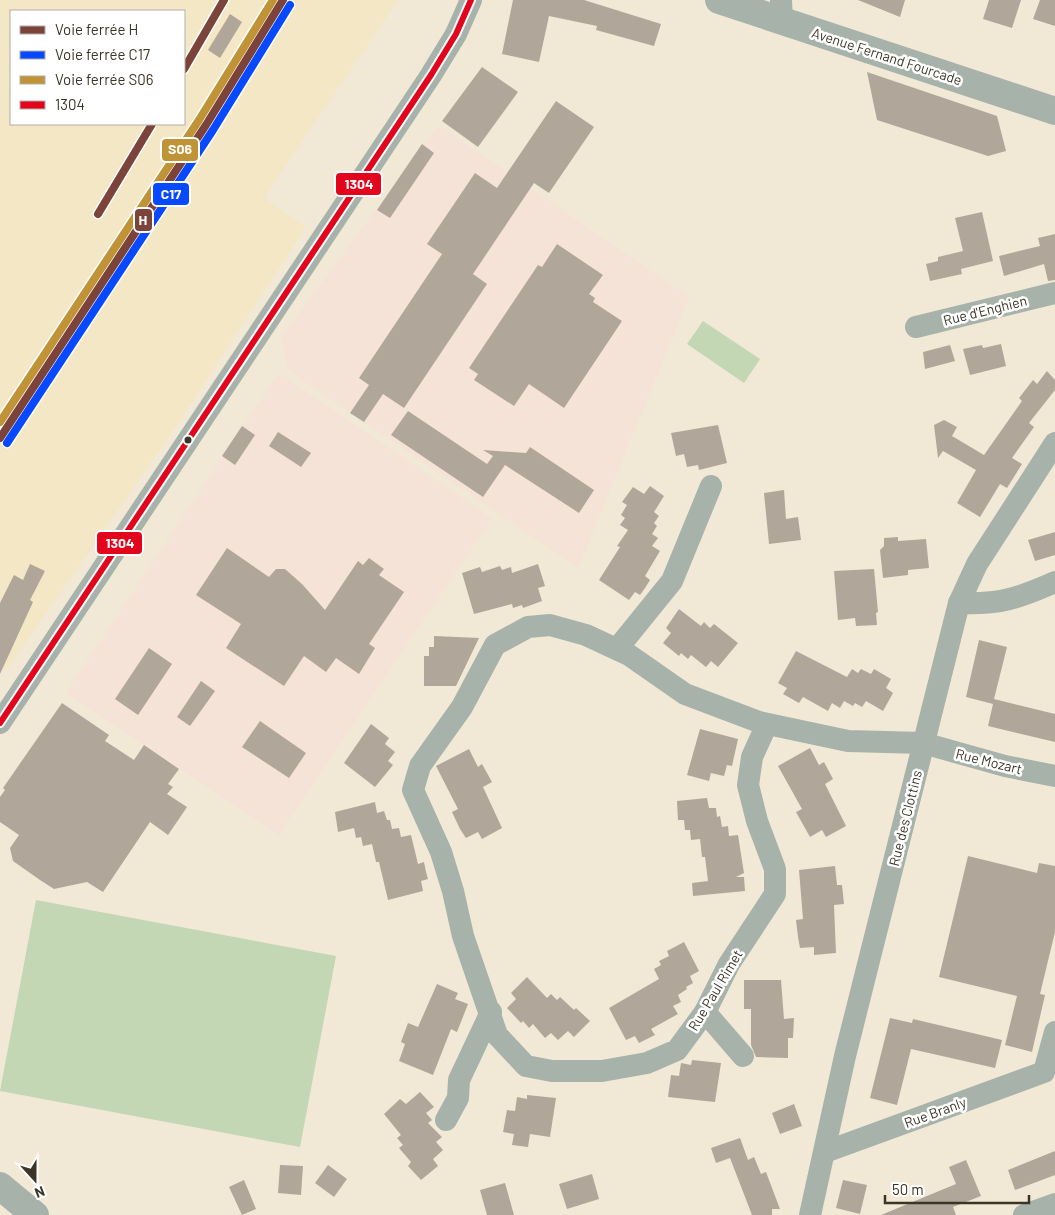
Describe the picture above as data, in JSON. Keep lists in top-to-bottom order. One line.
{"streets":{"street":["Avenue Fernand Fourcade","Rue d'Enghien","Rue Mozart","Rue des Clottins","Rue Paul Rimet","Rue Branly"]},"crossings":[["Rue Mozart","Rue des Clottins"],["Rue Mozart","Rue Paul Rimet"],["Rue des Clottins","Rue Paul Rimet"],["Rue des Clottins","Rue Branly"]],"lines":["rail line H","rail line S06","transit line 1304","rail line C17"],"legend":["Voie ferrée H","Voie ferrée C17","Voie ferrée S06","1304"],"scale_bar":"50 m","north":"bottom"}
